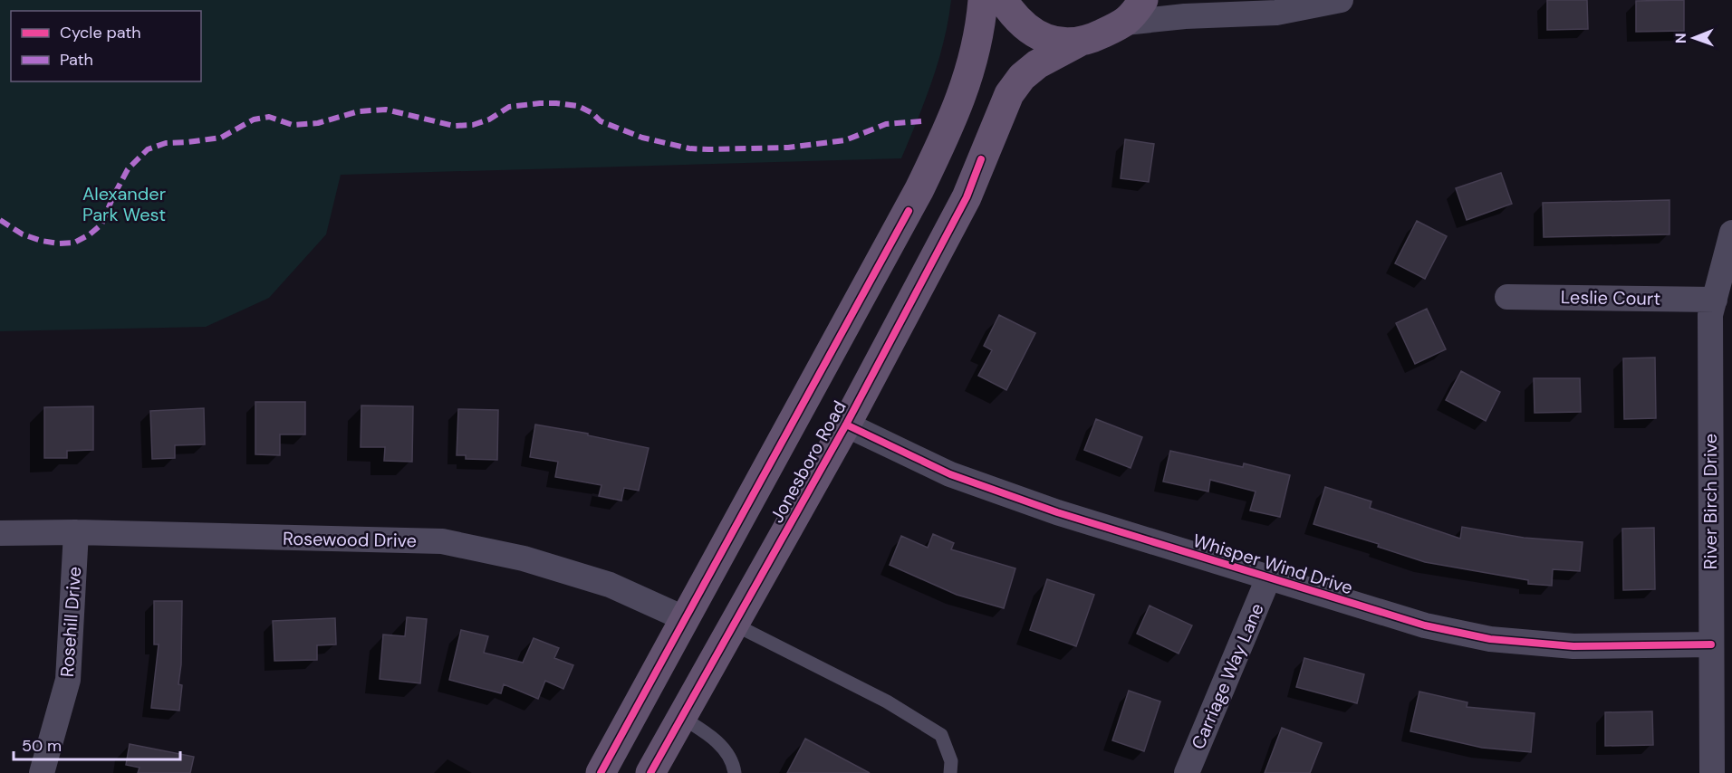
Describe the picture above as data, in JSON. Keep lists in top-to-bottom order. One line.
{"streets":{"main road":["Jonesboro Road"],"street":["Leslie Court","River Birch Drive","Rosewood Drive","Whisper Wind Drive","Rosehill Drive","Carriage Way Lane"]},"crossings":[["Leslie Court","River Birch Drive"],["Jonesboro Road","Rosewood Drive"],["Jonesboro Road","Whisper Wind Drive"],["River Birch Drive","Whisper Wind Drive"],["Rosewood Drive","Rosehill Drive"],["Whisper Wind Drive","Carriage Way Lane"]],"parks":["Alexander Park West"],"legend":["Cycle path","Path"],"scale_bar":"50 m","north":"left"}
